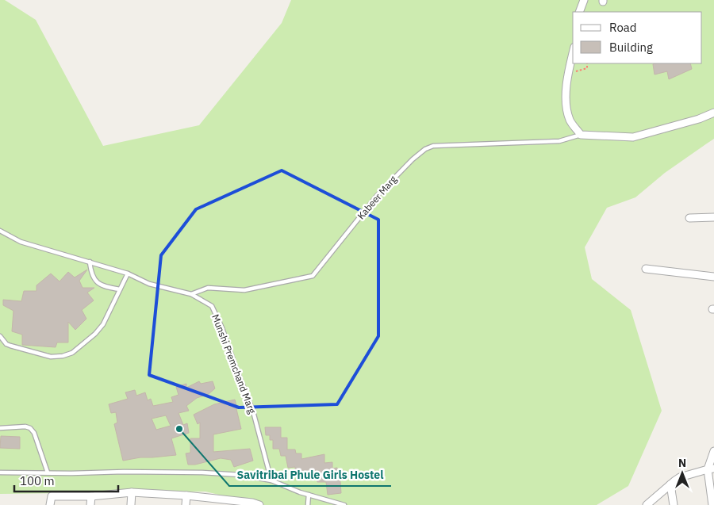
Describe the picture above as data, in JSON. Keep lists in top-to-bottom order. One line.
{"streets":{"lane":["Kabeer Marg","Munshi Premchand Marg"]},"crossings":[["Kabeer Marg","Munshi Premchand Marg"]],"places":["Savitribai Phule Girls Hostel"],"legend":["Road","Building"],"scale_bar":"100 m","north":"top"}
